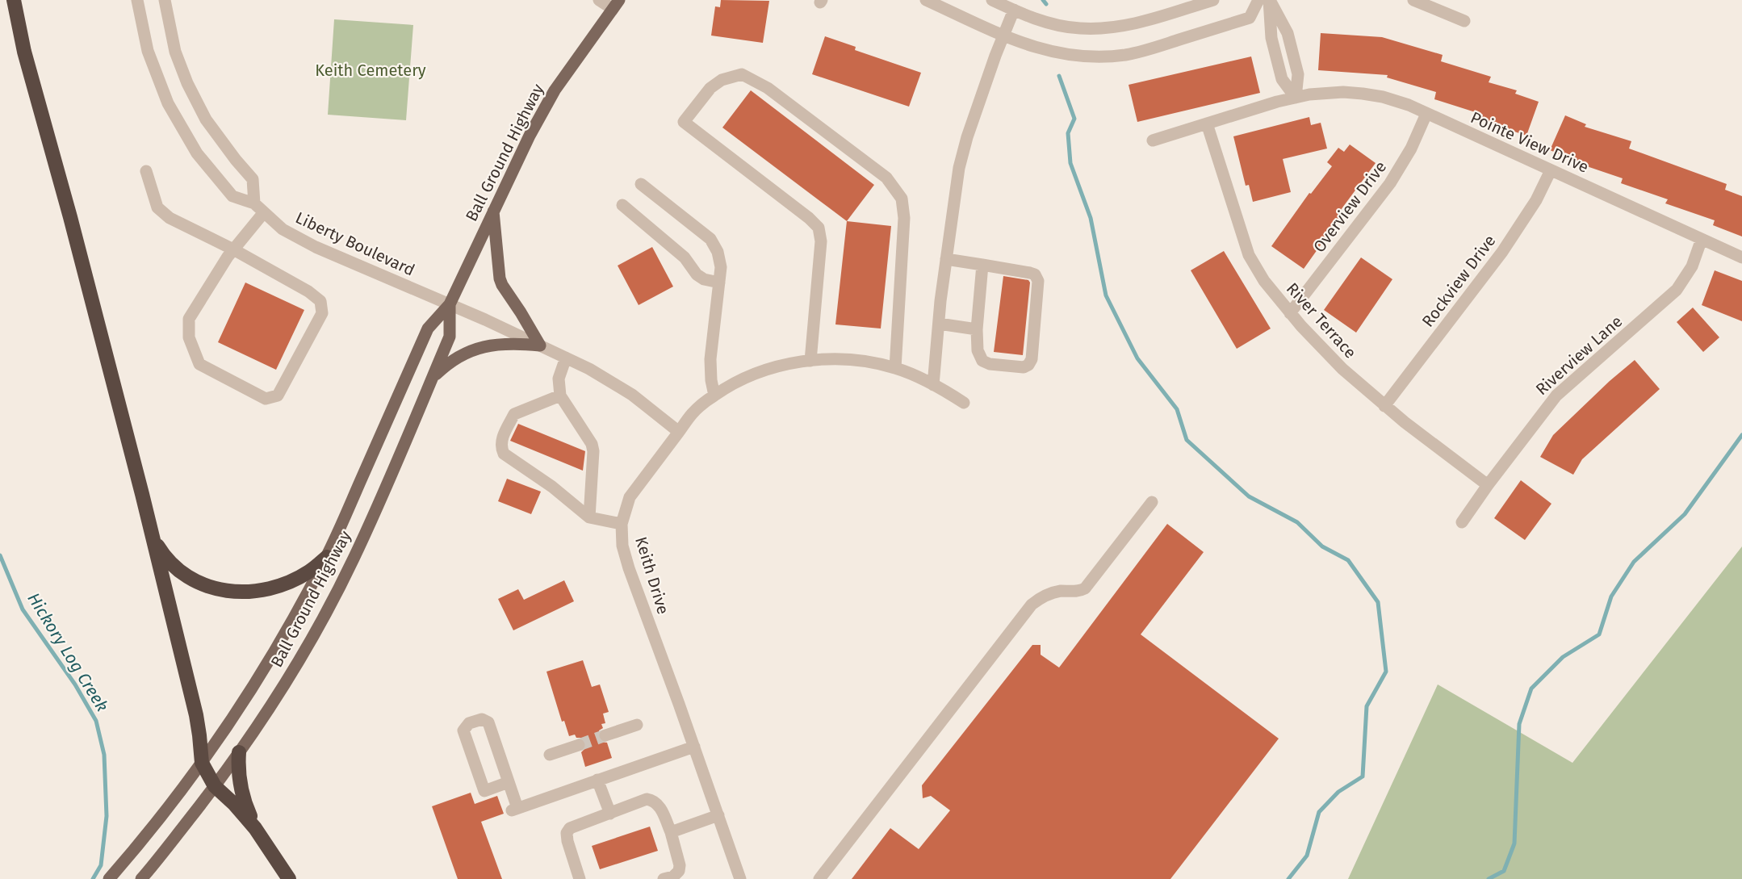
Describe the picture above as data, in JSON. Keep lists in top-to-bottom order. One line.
{"streets":{"main road":["Ball Ground Highway"],"street":["Pointe View Drive","Overview Drive","Liberty Boulevard","Rockview Drive","River Terrace","Riverview Lane","Keith Drive"]},"crossings":[["Pointe View Drive","Overview Drive"],["Pointe View Drive","Rockview Drive"],["Pointe View Drive","River Terrace"],["Pointe View Drive","Riverview Lane"],["Ball Ground Highway","Liberty Boulevard"],["Overview Drive","River Terrace"],["Rockview Drive","River Terrace"],["River Terrace","Riverview Lane"]],"water":["Hickory Log Creek"],"parks":["Keith Cemetery"]}
